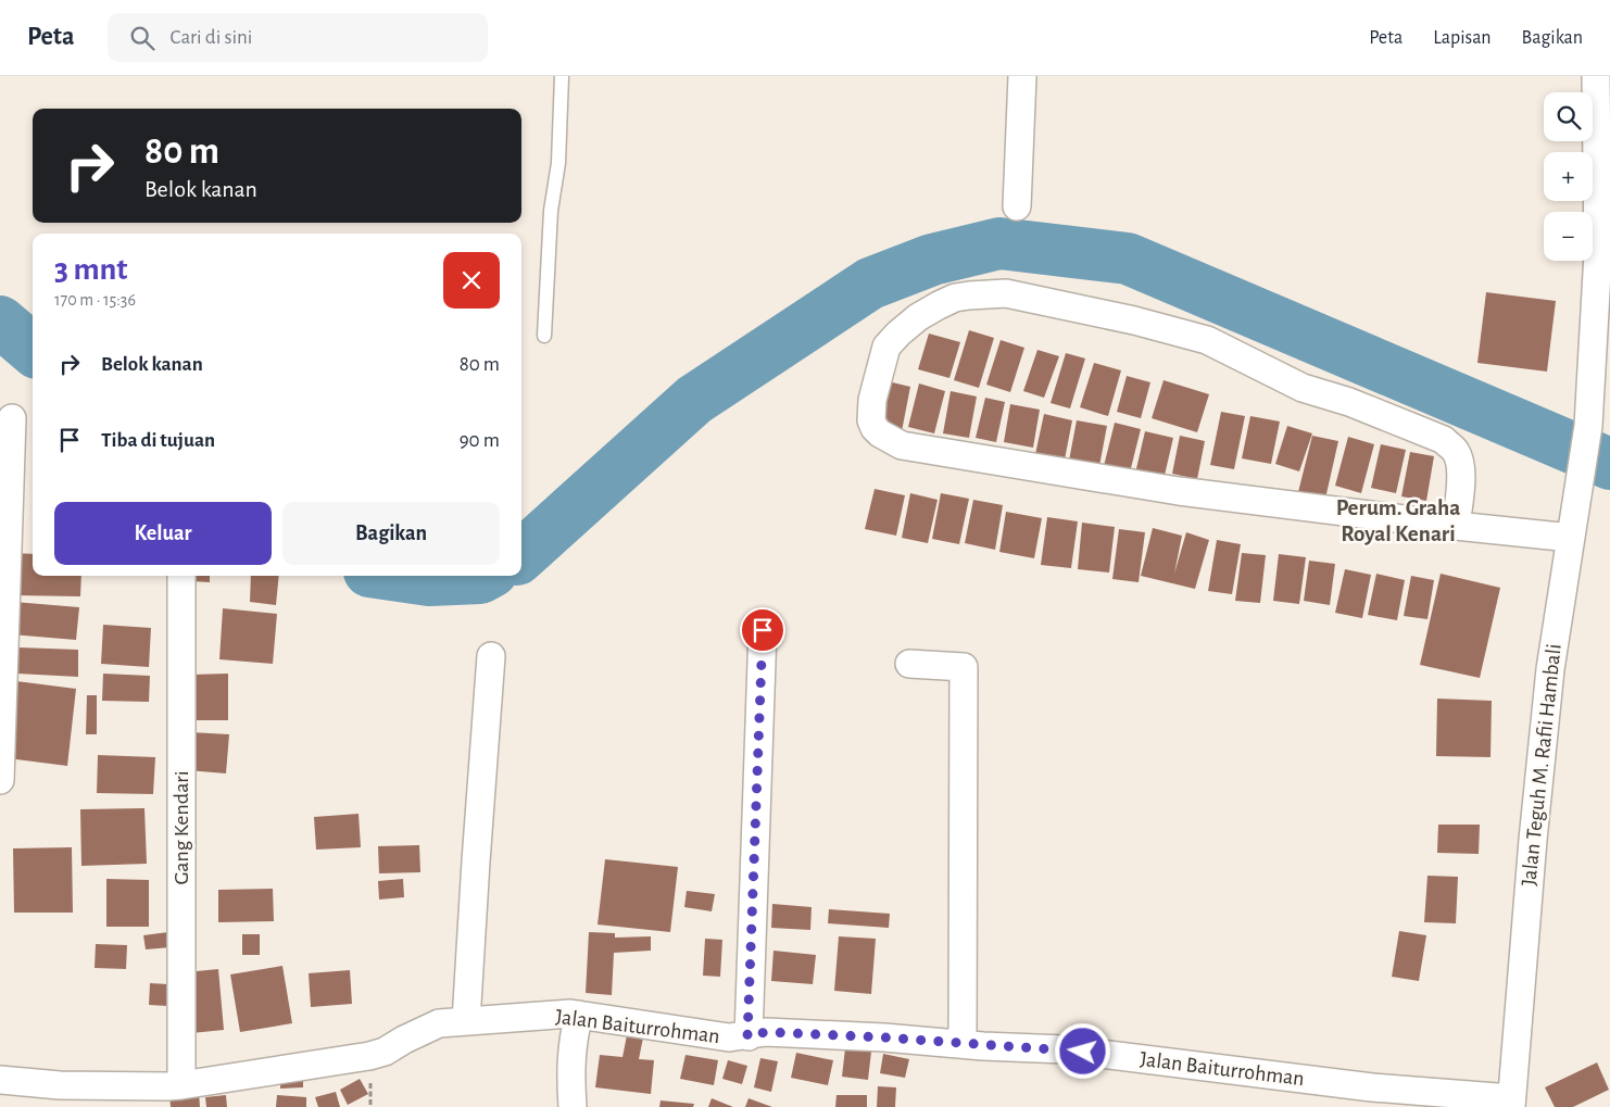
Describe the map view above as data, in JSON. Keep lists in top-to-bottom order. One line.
{"streets":{"street":["Jalan Teguh M. Rafii Hambali","Gang Kendari","Jalan Baiturrohman"]},"crossings":[["Jalan Teguh M. Rafii Hambali","Jalan Baiturrohman"],["Gang Kendari","Jalan Baiturrohman"]],"districts":["Perum. Graha Royal Kenari"],"page":{"header":"Peta","search":"Cari di sini","nav":["Peta","Lapisan","Bagikan"],"map_buttons":["+","−"],"turn":["80 m","Belok kanan"],"heading":["3 mnt","170 m · 15:36"],"list":[{"name":"Belok kanan","value":"80 m"},{"name":"Tiba di tujuan","value":"90 m"}],"buttons":["Keluar","Bagikan"]}}
